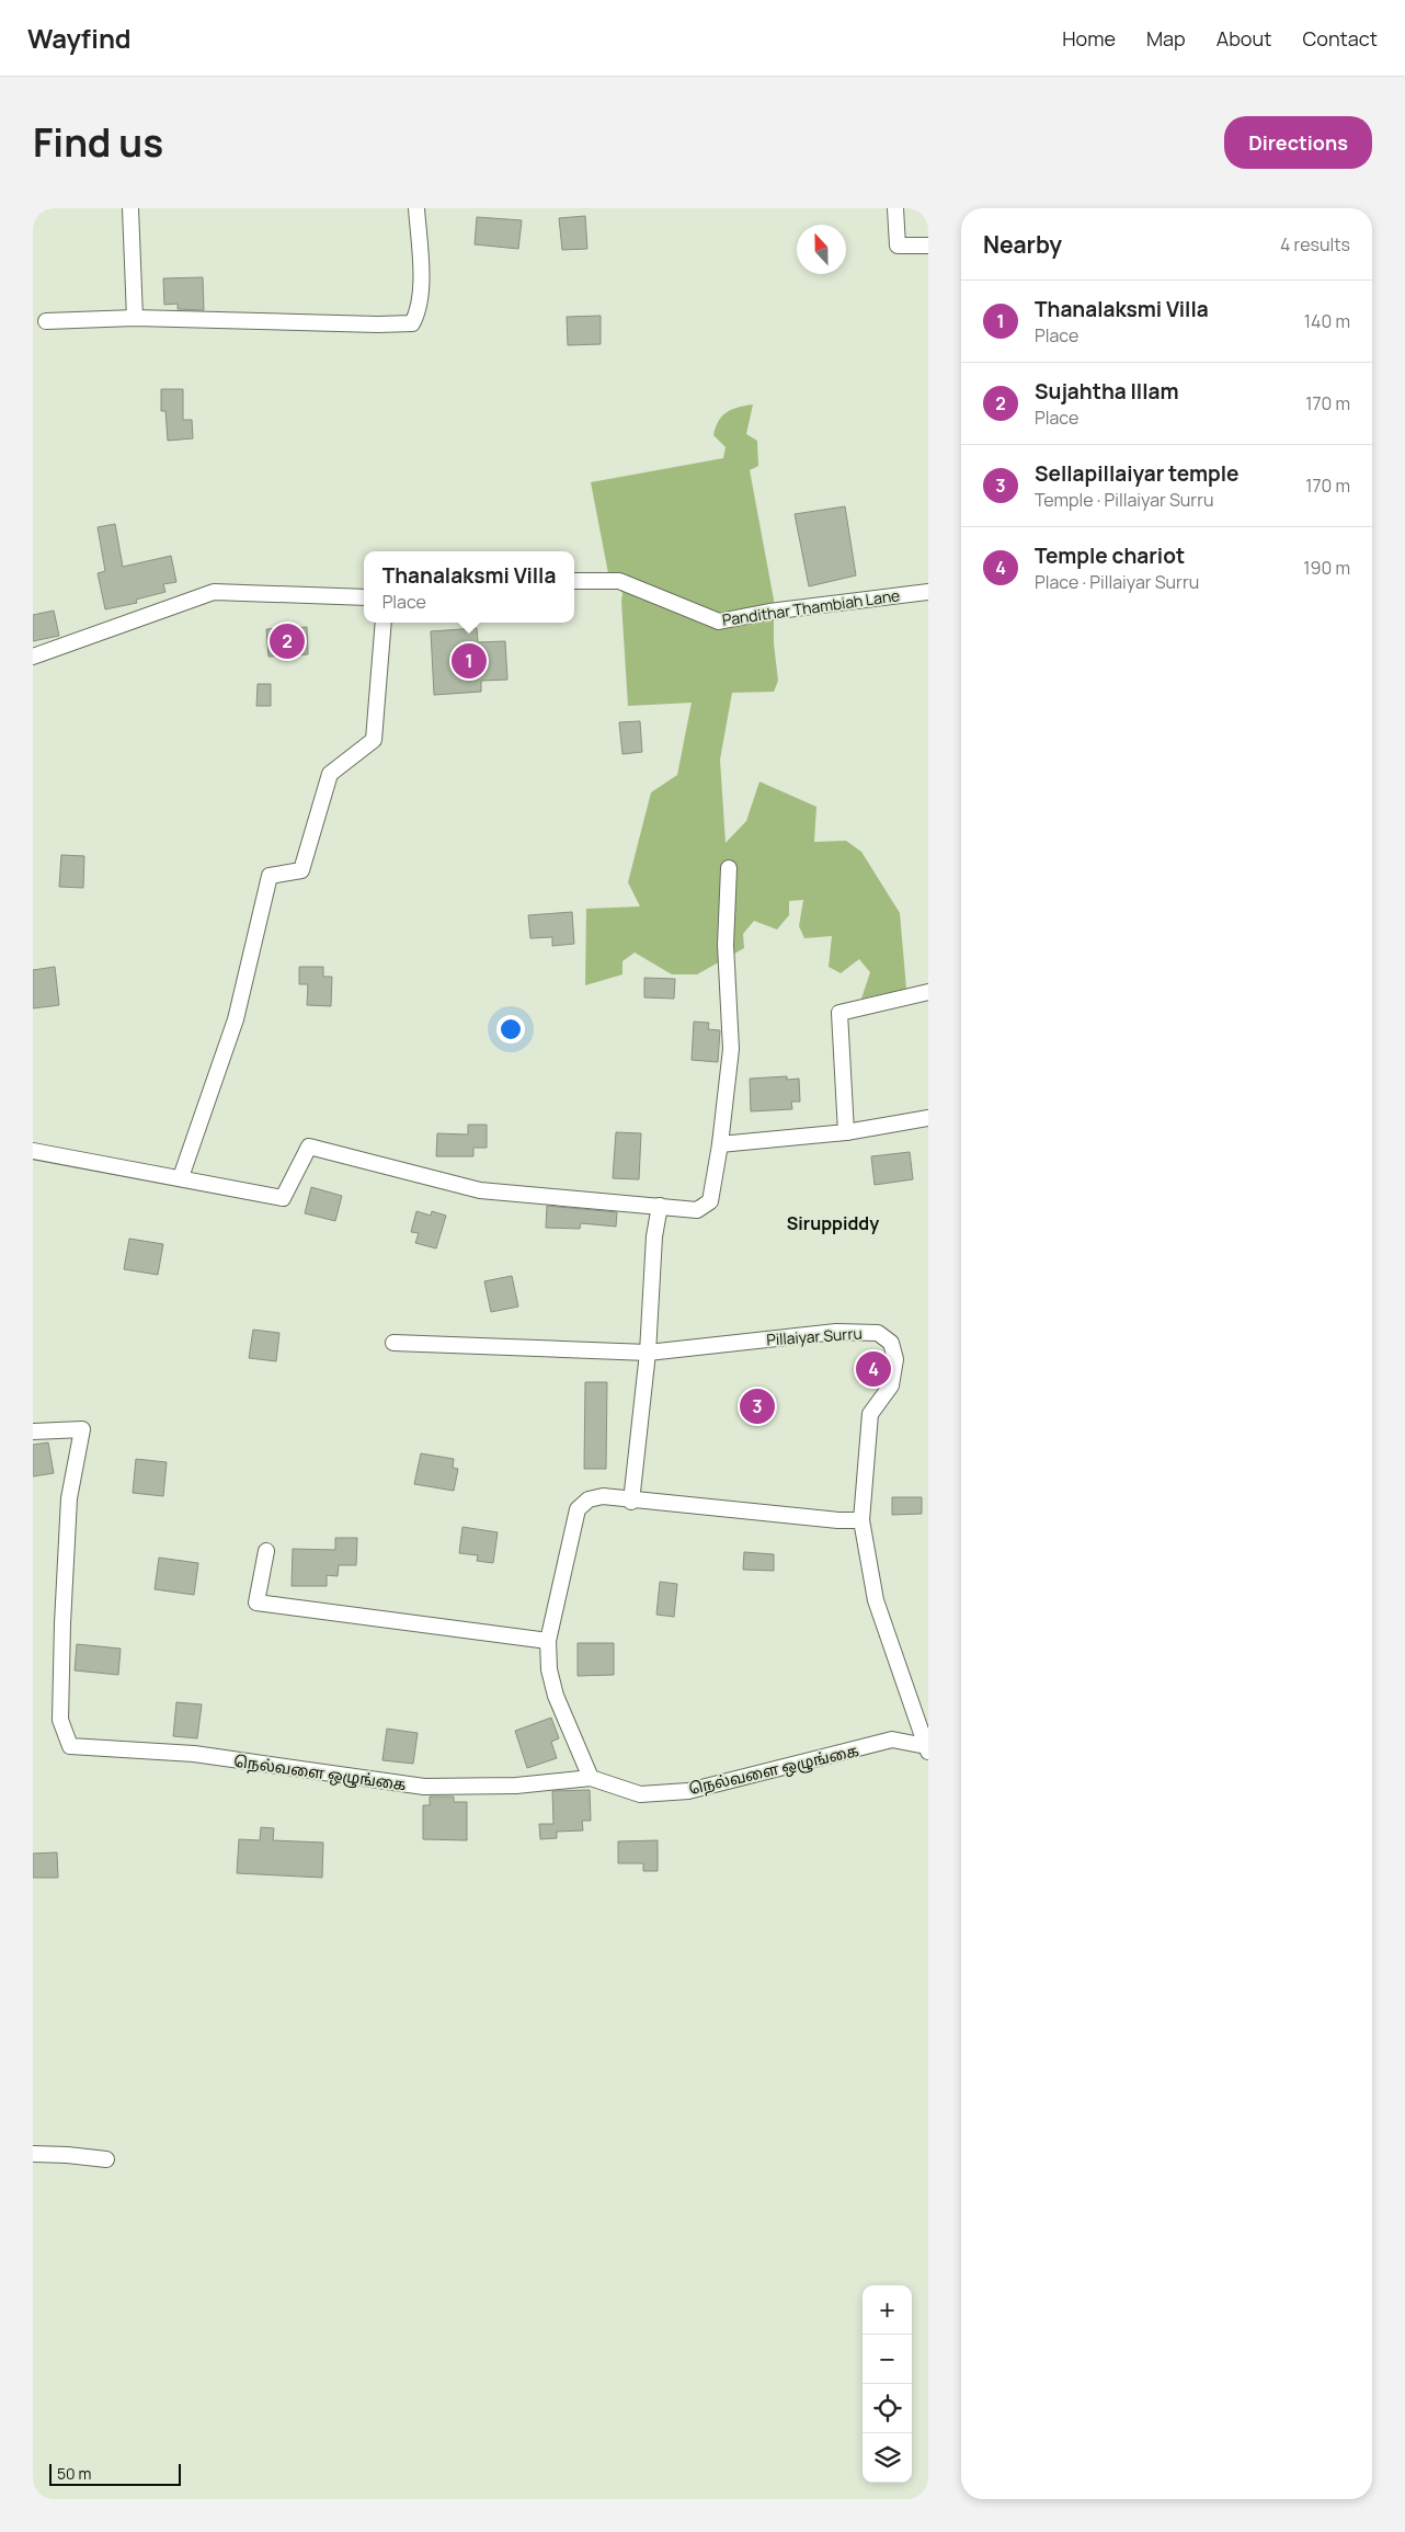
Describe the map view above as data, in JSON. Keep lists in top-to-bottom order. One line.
{"streets":{"street":["Pandithar Thambiah Lane","Pillaiyar Surru","நெல்வளை ஒழுங்கை"]},"crossings":[["Pillaiyar Surru","நெல்வளை ஒழுங்கை"]],"districts":["Siruppiddy"],"scale_bar":"50 m","north":"top","page":{"header":"Wayfind","nav":["Home","Map","About","Contact"],"title":"Find us","buttons":"Directions","heading":["Nearby","4 results"],"list":[{"mark":"1","name":"Thanalaksmi Villa","note":"Place","value":"140 m"},{"mark":"2","name":"Sujahtha Illam","note":"Place","value":"170 m"},{"mark":"3","name":"Sellapillaiyar temple","note":"Temple · Pillaiyar Surru","value":"170 m"},{"mark":"4","name":"Temple chariot","note":"Place · Pillaiyar Surru","value":"190 m"}],"popup":["Thanalaksmi Villa","Place"],"pins":["2","1","4","3"],"map_buttons":["+","−"],"scale":"50 m"}}
